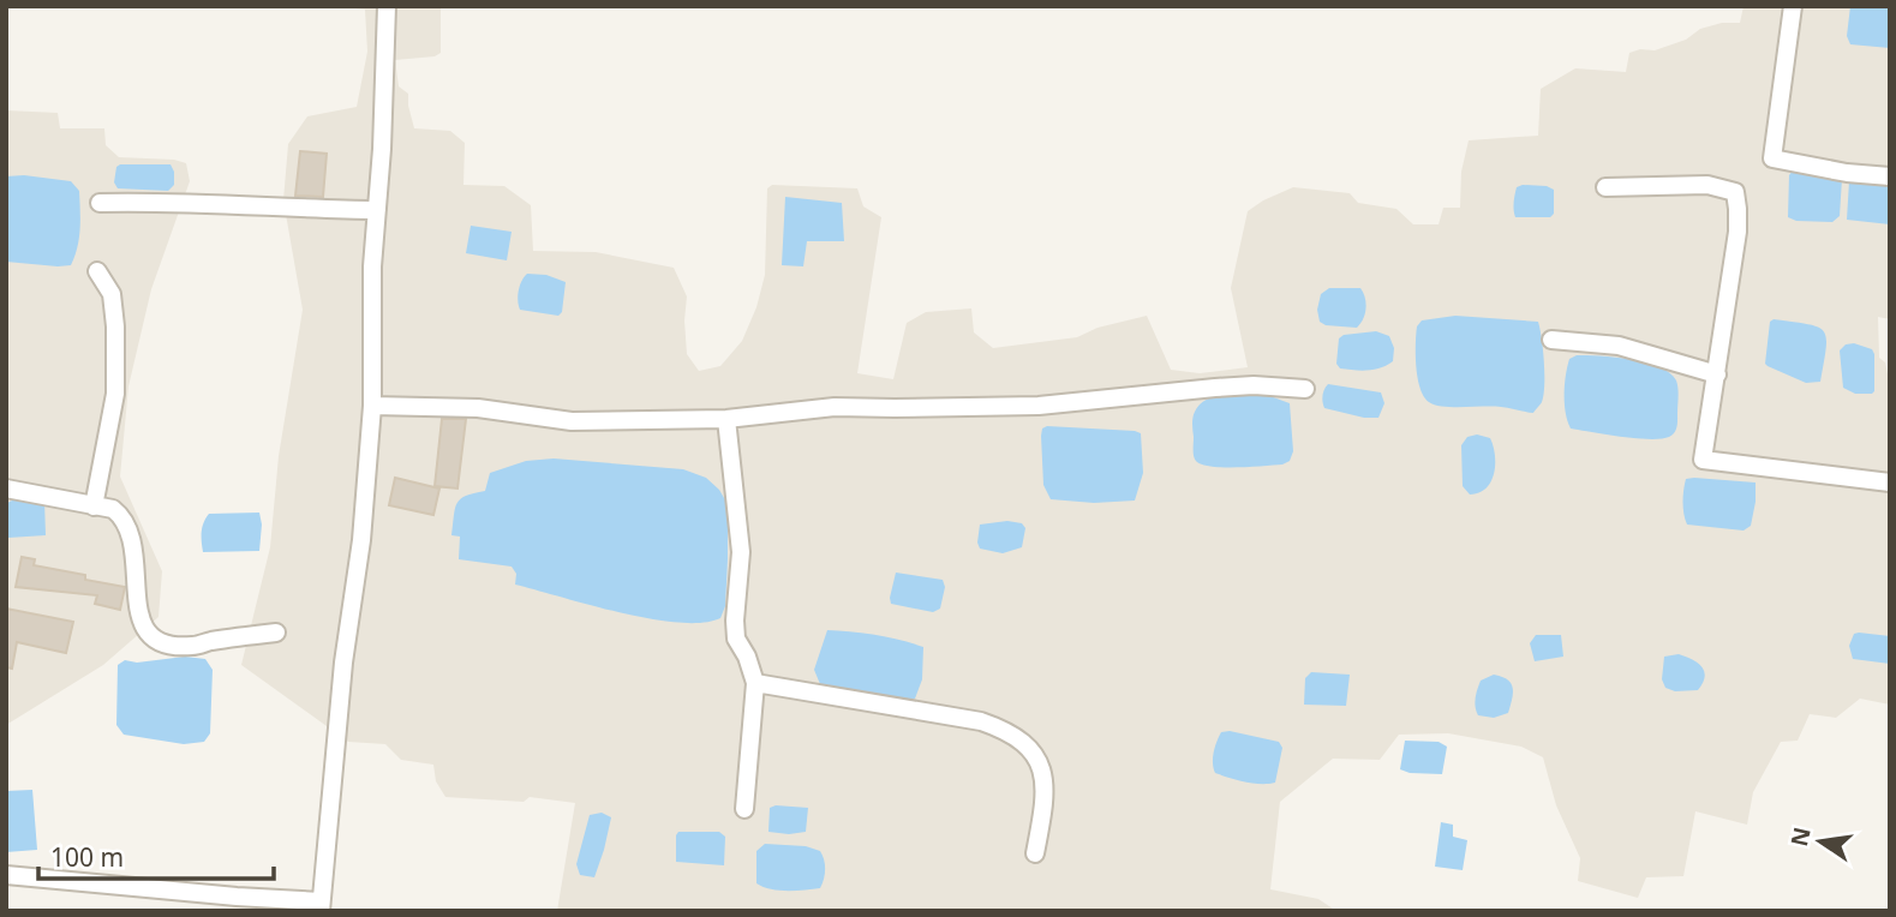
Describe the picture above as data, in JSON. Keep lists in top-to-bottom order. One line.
{"scale_bar":"100 m","north":"left"}
